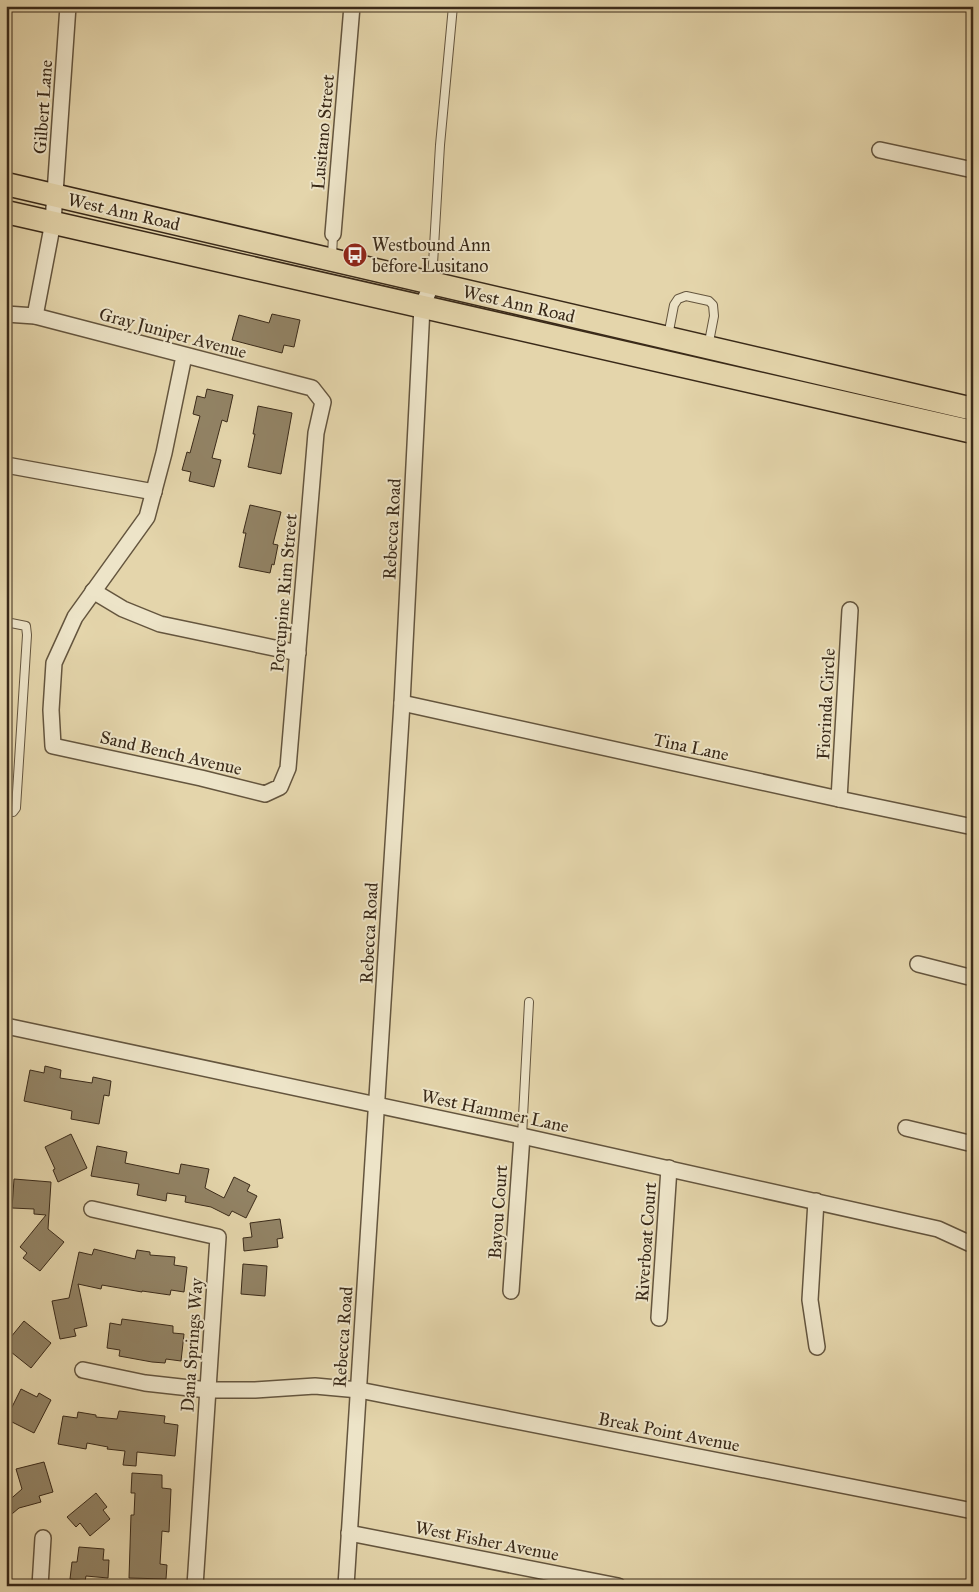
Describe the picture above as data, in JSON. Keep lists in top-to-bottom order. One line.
{"streets":{"main road":["West Ann Road"],"street":["Gilbert Lane","Lusitano Street","Gray Juniper Avenue","Rebecca Road","Porcupine Rim Street","Fiorinda Circle","Tina Lane","Sand Bench Avenue","West Hammer Lane","Bayou Court","Riverboat Court","Dana Springs Way","Break Point Avenue","West Fisher Avenue"]},"crossings":[["Gilbert Lane","West Ann Road"],["Gilbert Lane","Gray Juniper Avenue"],["Lusitano Street","West Ann Road"],["West Ann Road","Rebecca Road"],["Gray Juniper Avenue","Porcupine Rim Street"],["Rebecca Road","Tina Lane"],["Rebecca Road","West Hammer Lane"],["Rebecca Road","Break Point Avenue"],["Rebecca Road","West Fisher Avenue"],["Porcupine Rim Street","Sand Bench Avenue"],["Fiorinda Circle","Tina Lane"],["West Hammer Lane","Bayou Court"],["West Hammer Lane","Riverboat Court"],["Dana Springs Way","Break Point Avenue"]],"places":{"bus stop":["Westbound Ann before Lusitano"]}}
